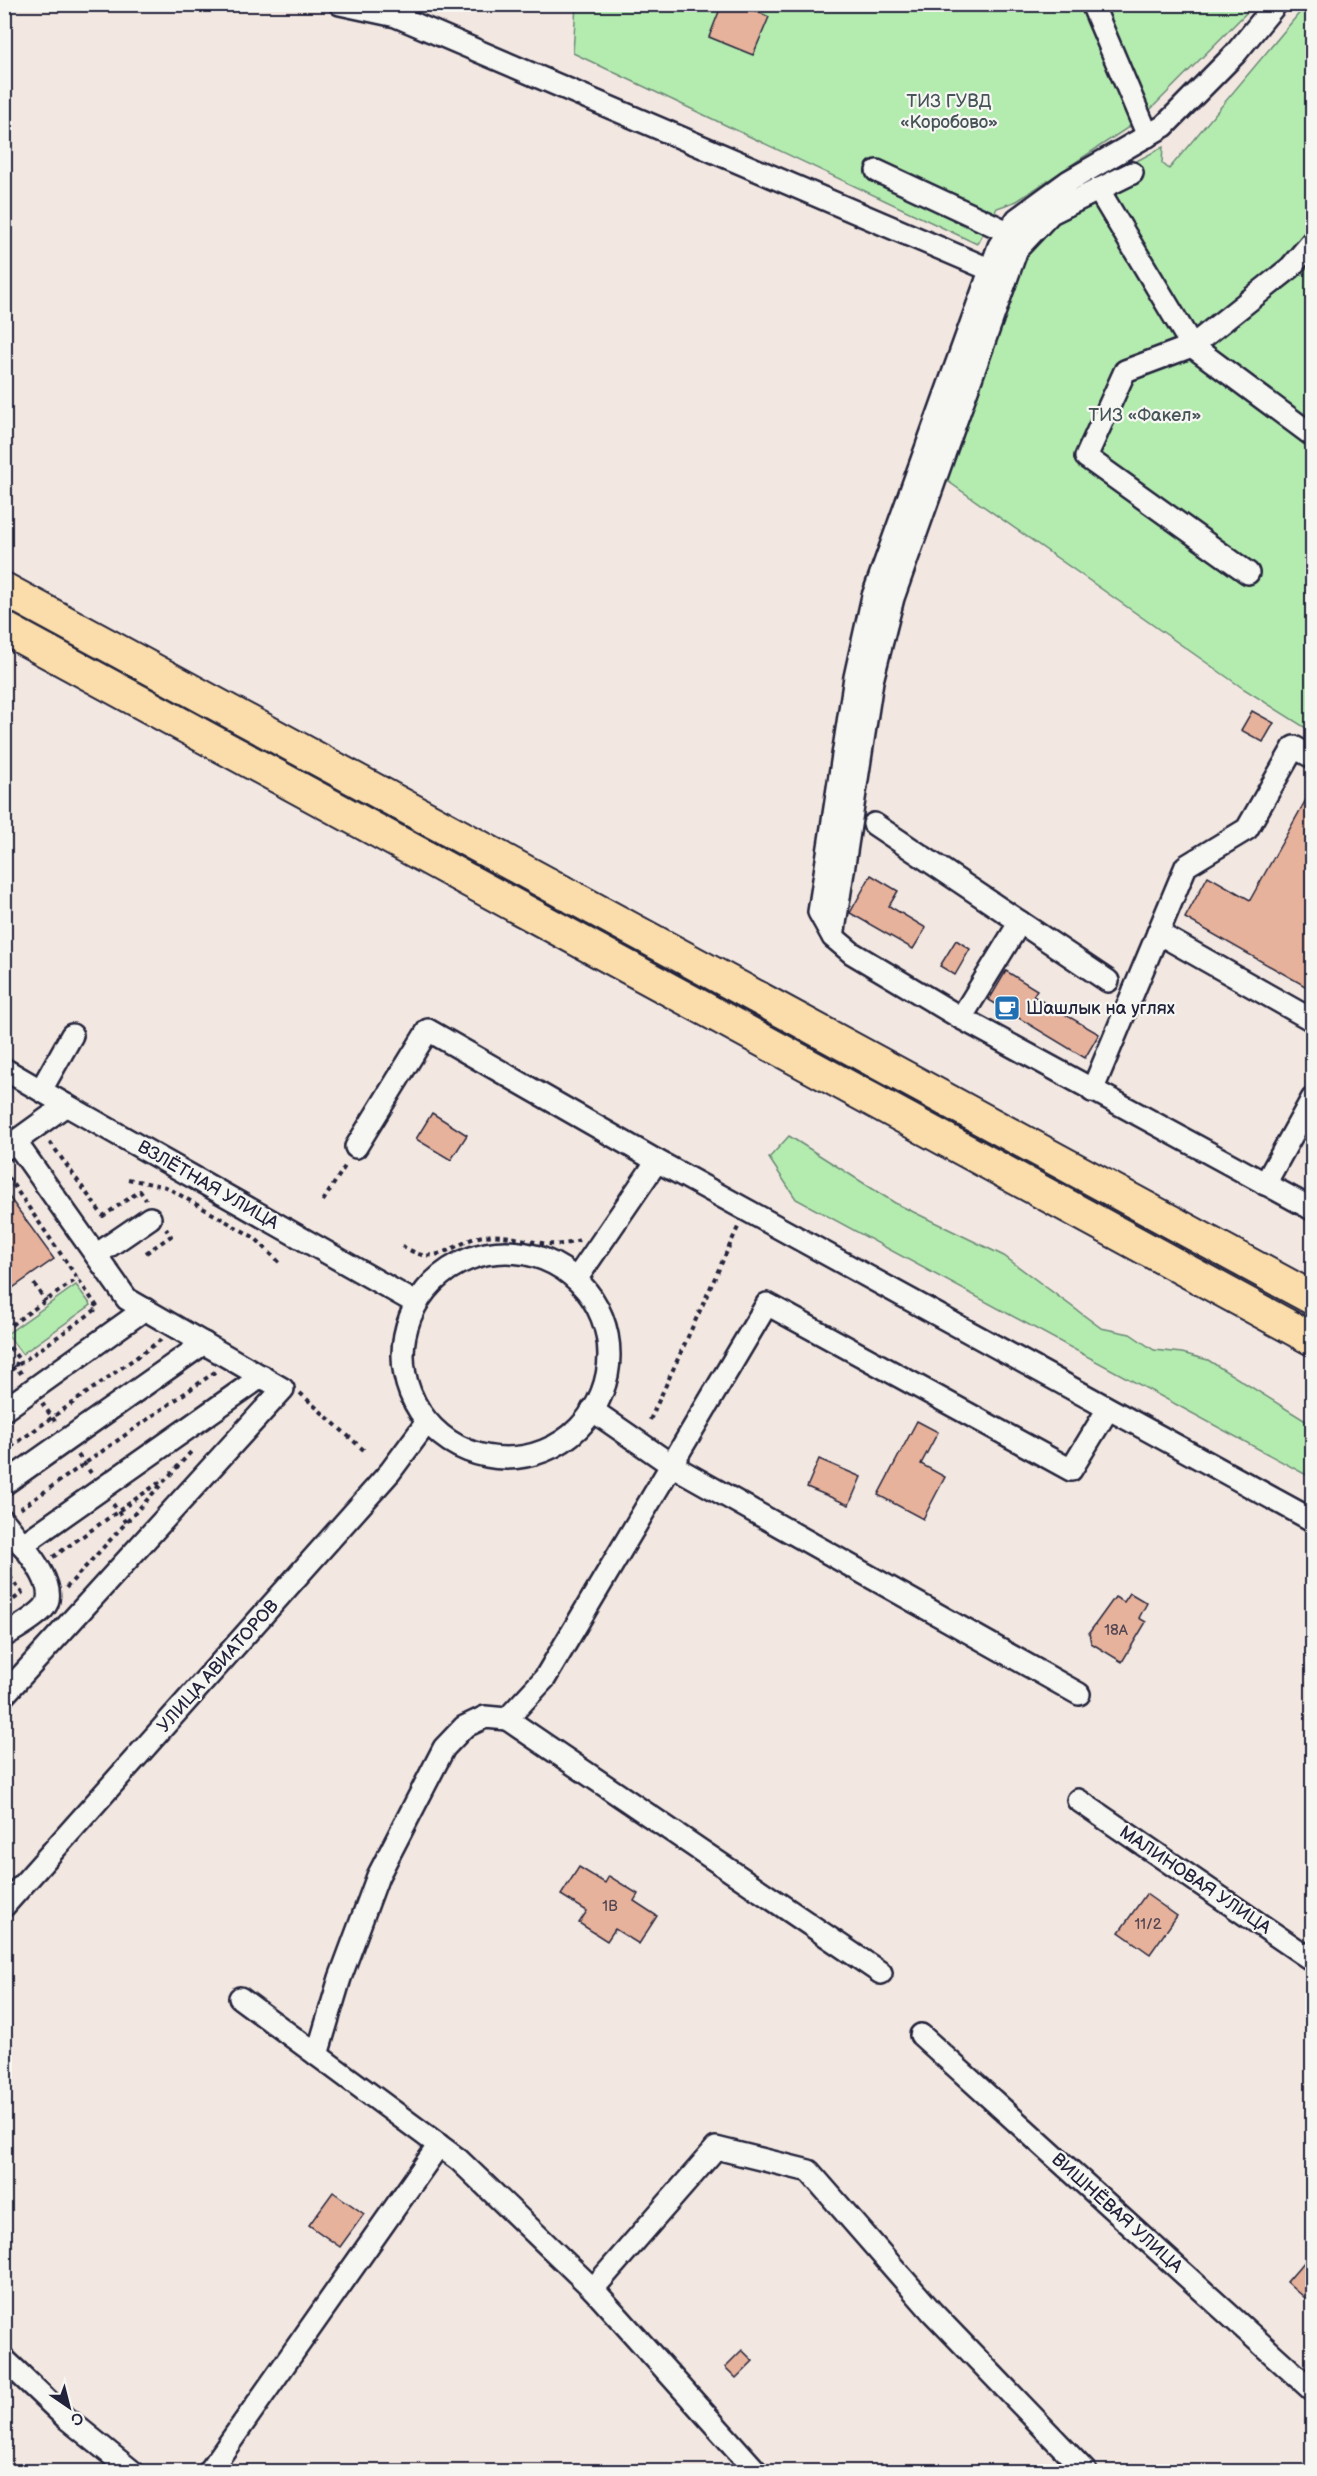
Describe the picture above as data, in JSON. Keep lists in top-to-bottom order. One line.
{"streets":{"street":["ВЗЛЁТНАЯ УЛИЦА","УЛИЦА АВИАТОРОВ","МАЛИНОВАЯ УЛИЦА","ВИШНЁВАЯ УЛИЦА"]},"crossings":[["ВЗЛЁТНАЯ УЛИЦА","УЛИЦА АВИАТОРОВ"]],"parks":["ТИЗ ГУВД «Коробово»","ТИЗ «Факел»"],"places":{"cafe":["Шашлык на углях"]},"house_numbers":["18А","1В","11/2"],"north":"bottom right"}
